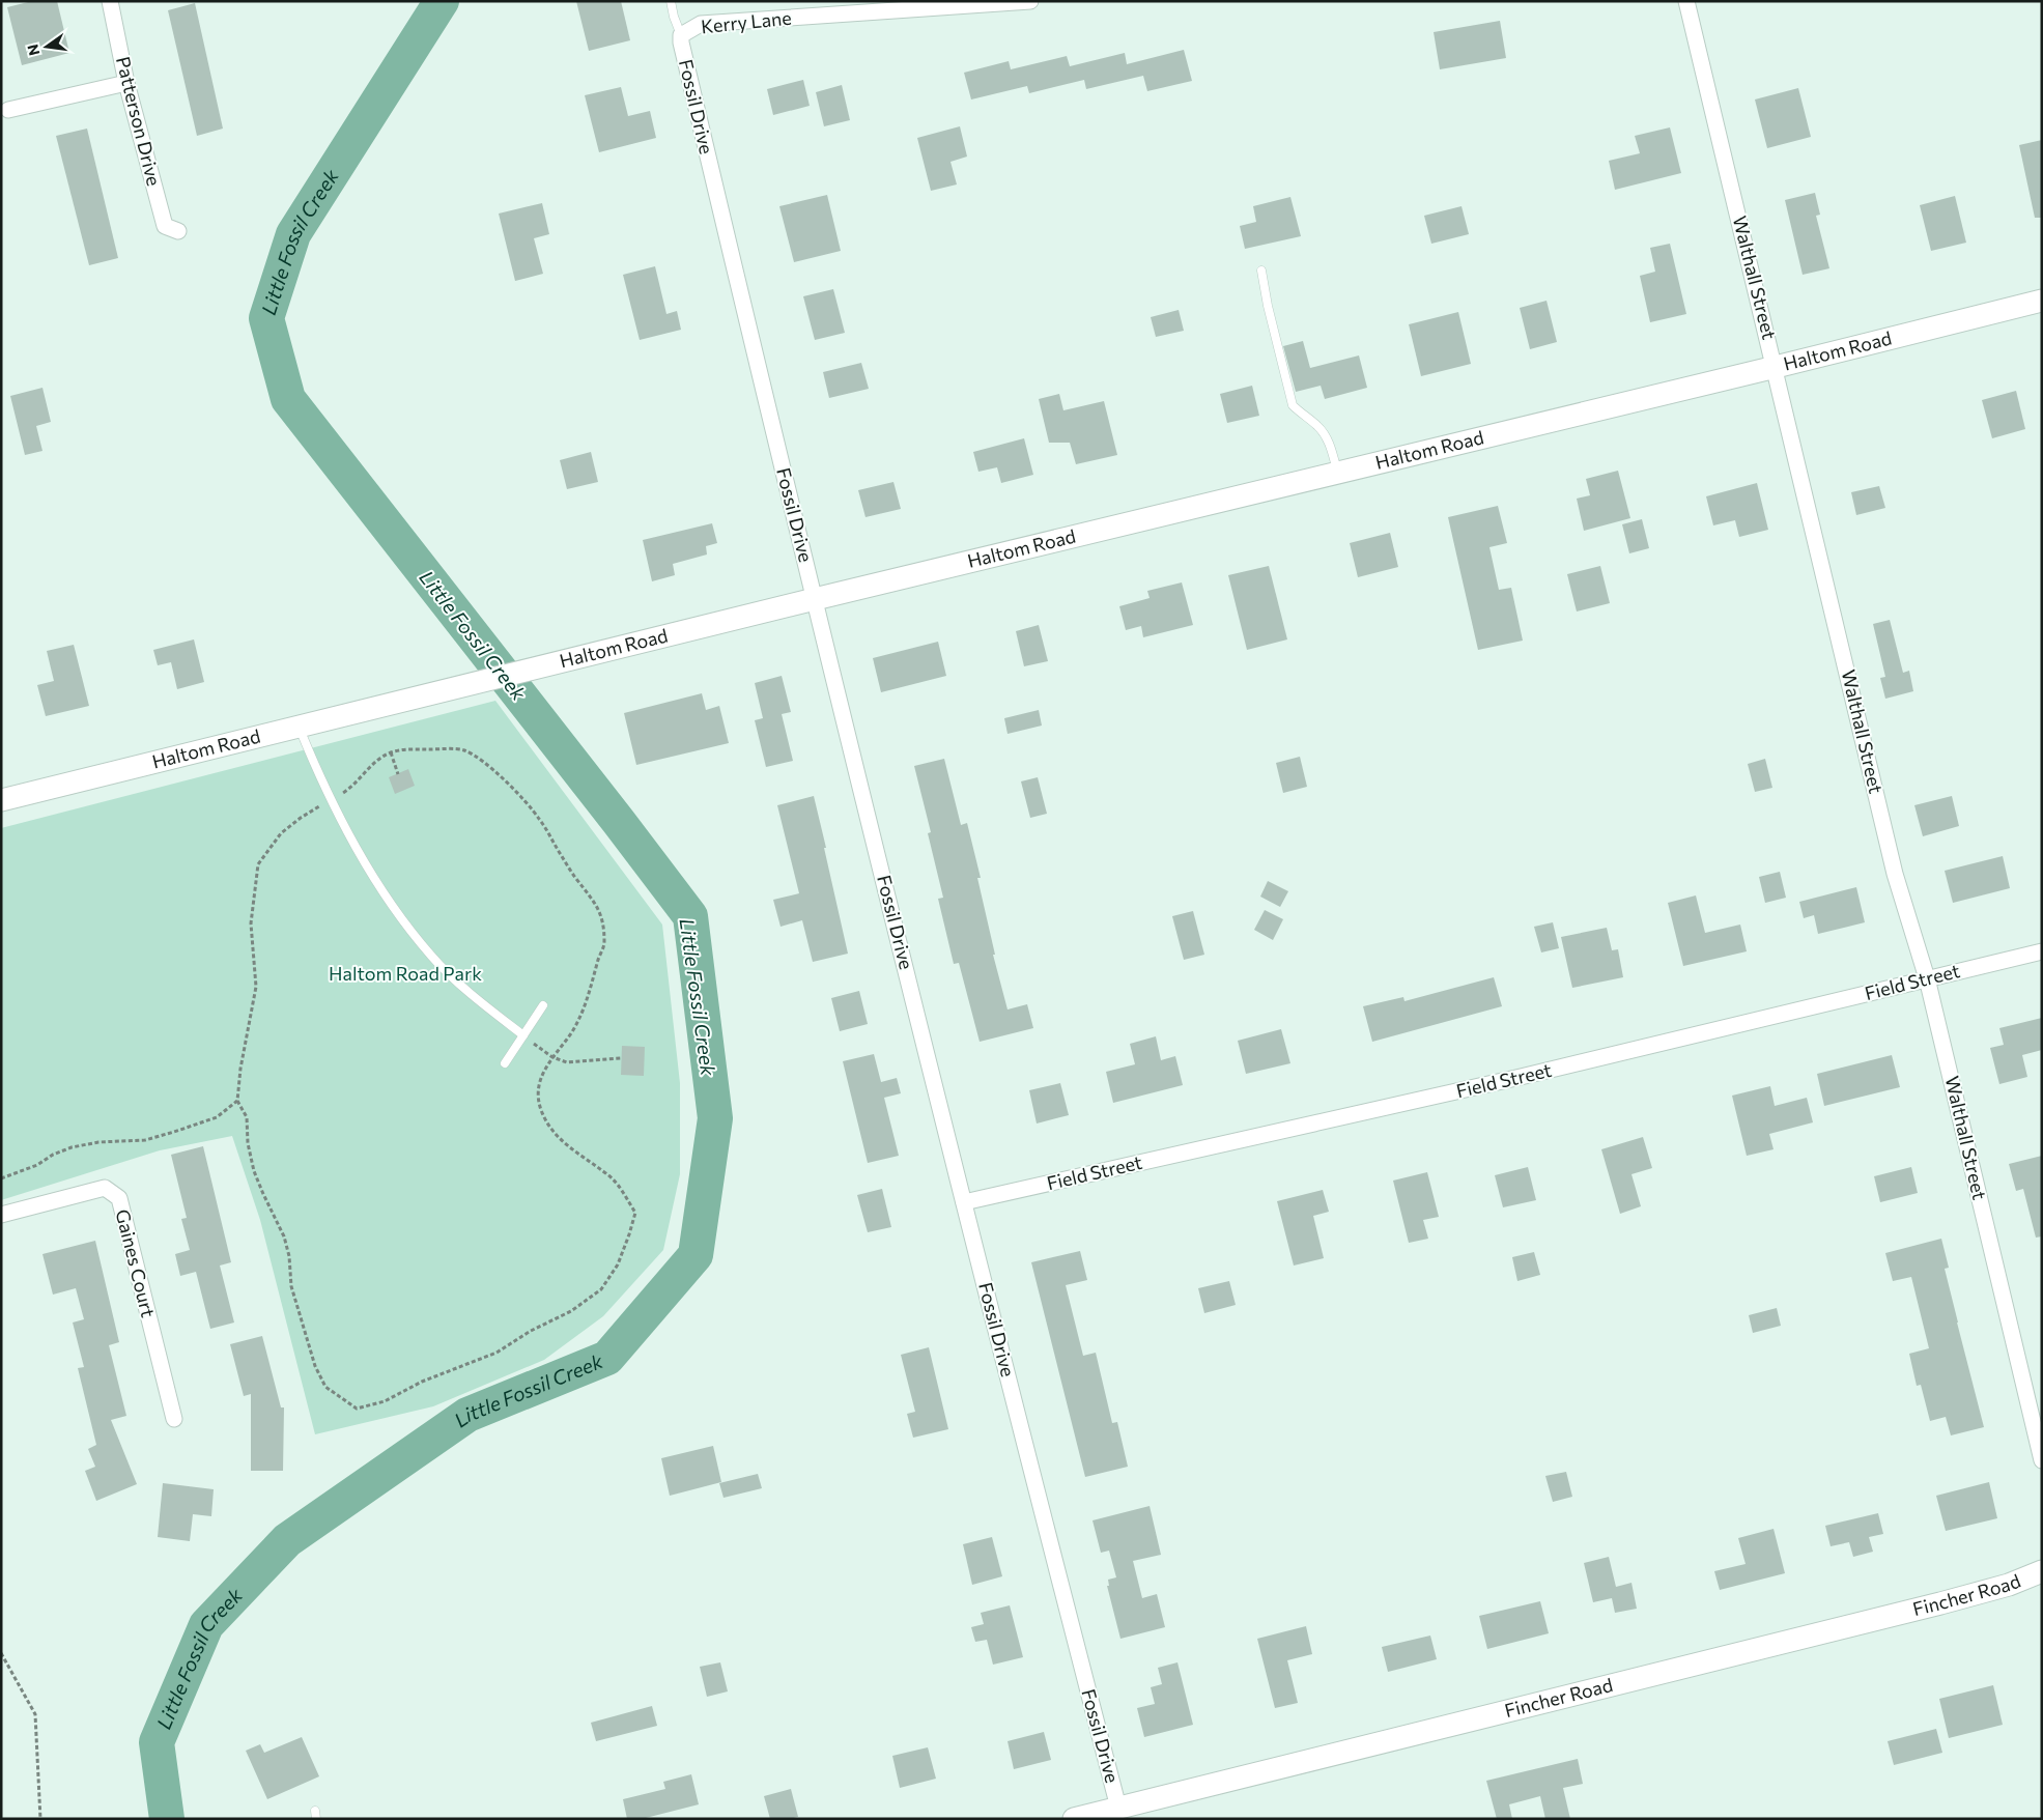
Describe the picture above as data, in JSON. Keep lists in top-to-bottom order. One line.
{"streets":{"main road":["Haltom Road","Fincher Road"],"street":["Kerry Lane","Fossil Drive","Patterson Drive","Walthall Street","Field Street","Gaines Court"]},"crossings":[["Kerry Lane","Fossil Drive"],["Fossil Drive","Haltom Road"],["Fossil Drive","Field Street"],["Fossil Drive","Fincher Road"],["Walthall Street","Haltom Road"],["Walthall Street","Field Street"]],"water":["Little Fossil Creek"],"parks":["Haltom Road Park"],"north":"left"}
